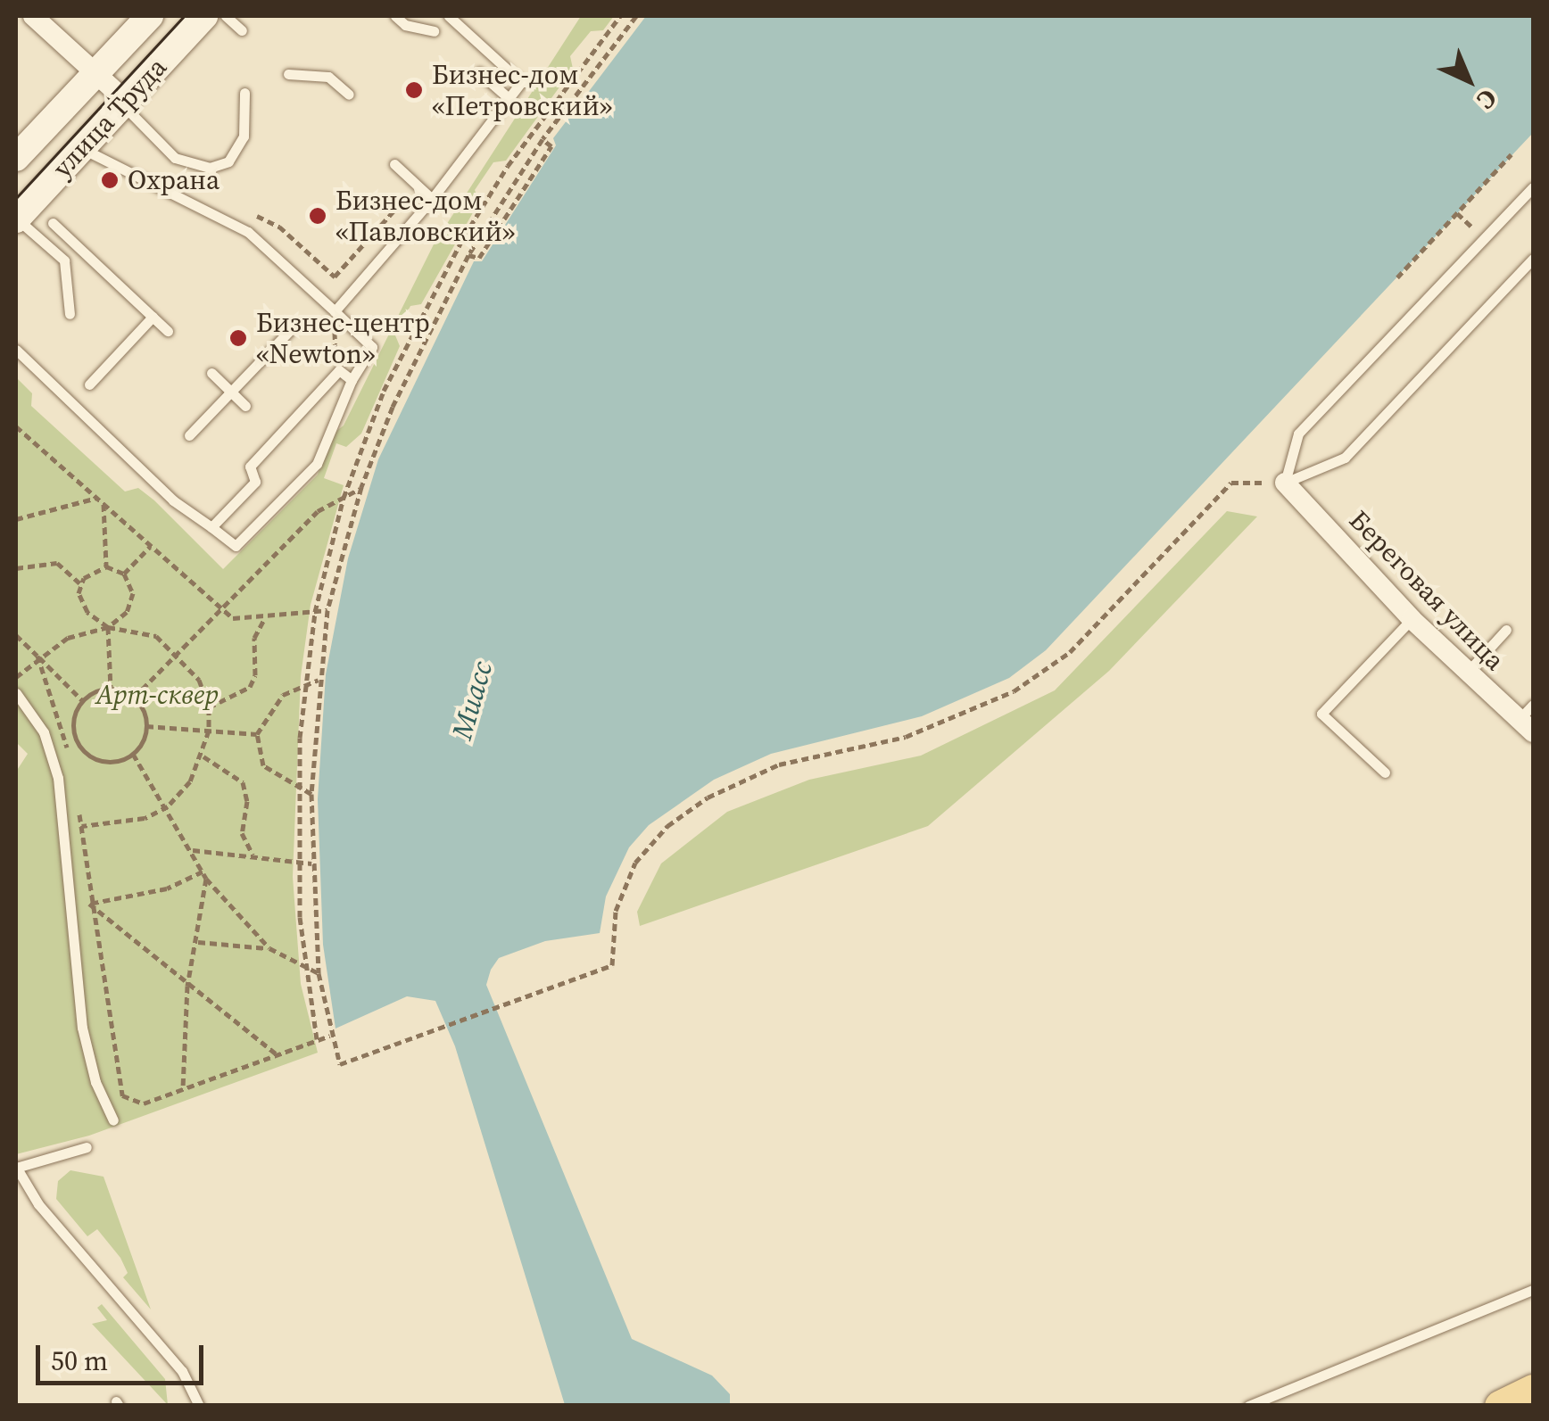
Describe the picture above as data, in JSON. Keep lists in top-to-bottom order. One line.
{"streets":{"main road":["улица Труда"],"street":["Береговая улица"]},"water":["Миасс"],"parks":["Арт-сквер"],"places":["Бизнес-дом «Петровский»","Охрана","Бизнес-дом «Павловский»","Бизнес-центр «Newton»"],"scale_bar":"50 m","north":"bottom right"}
